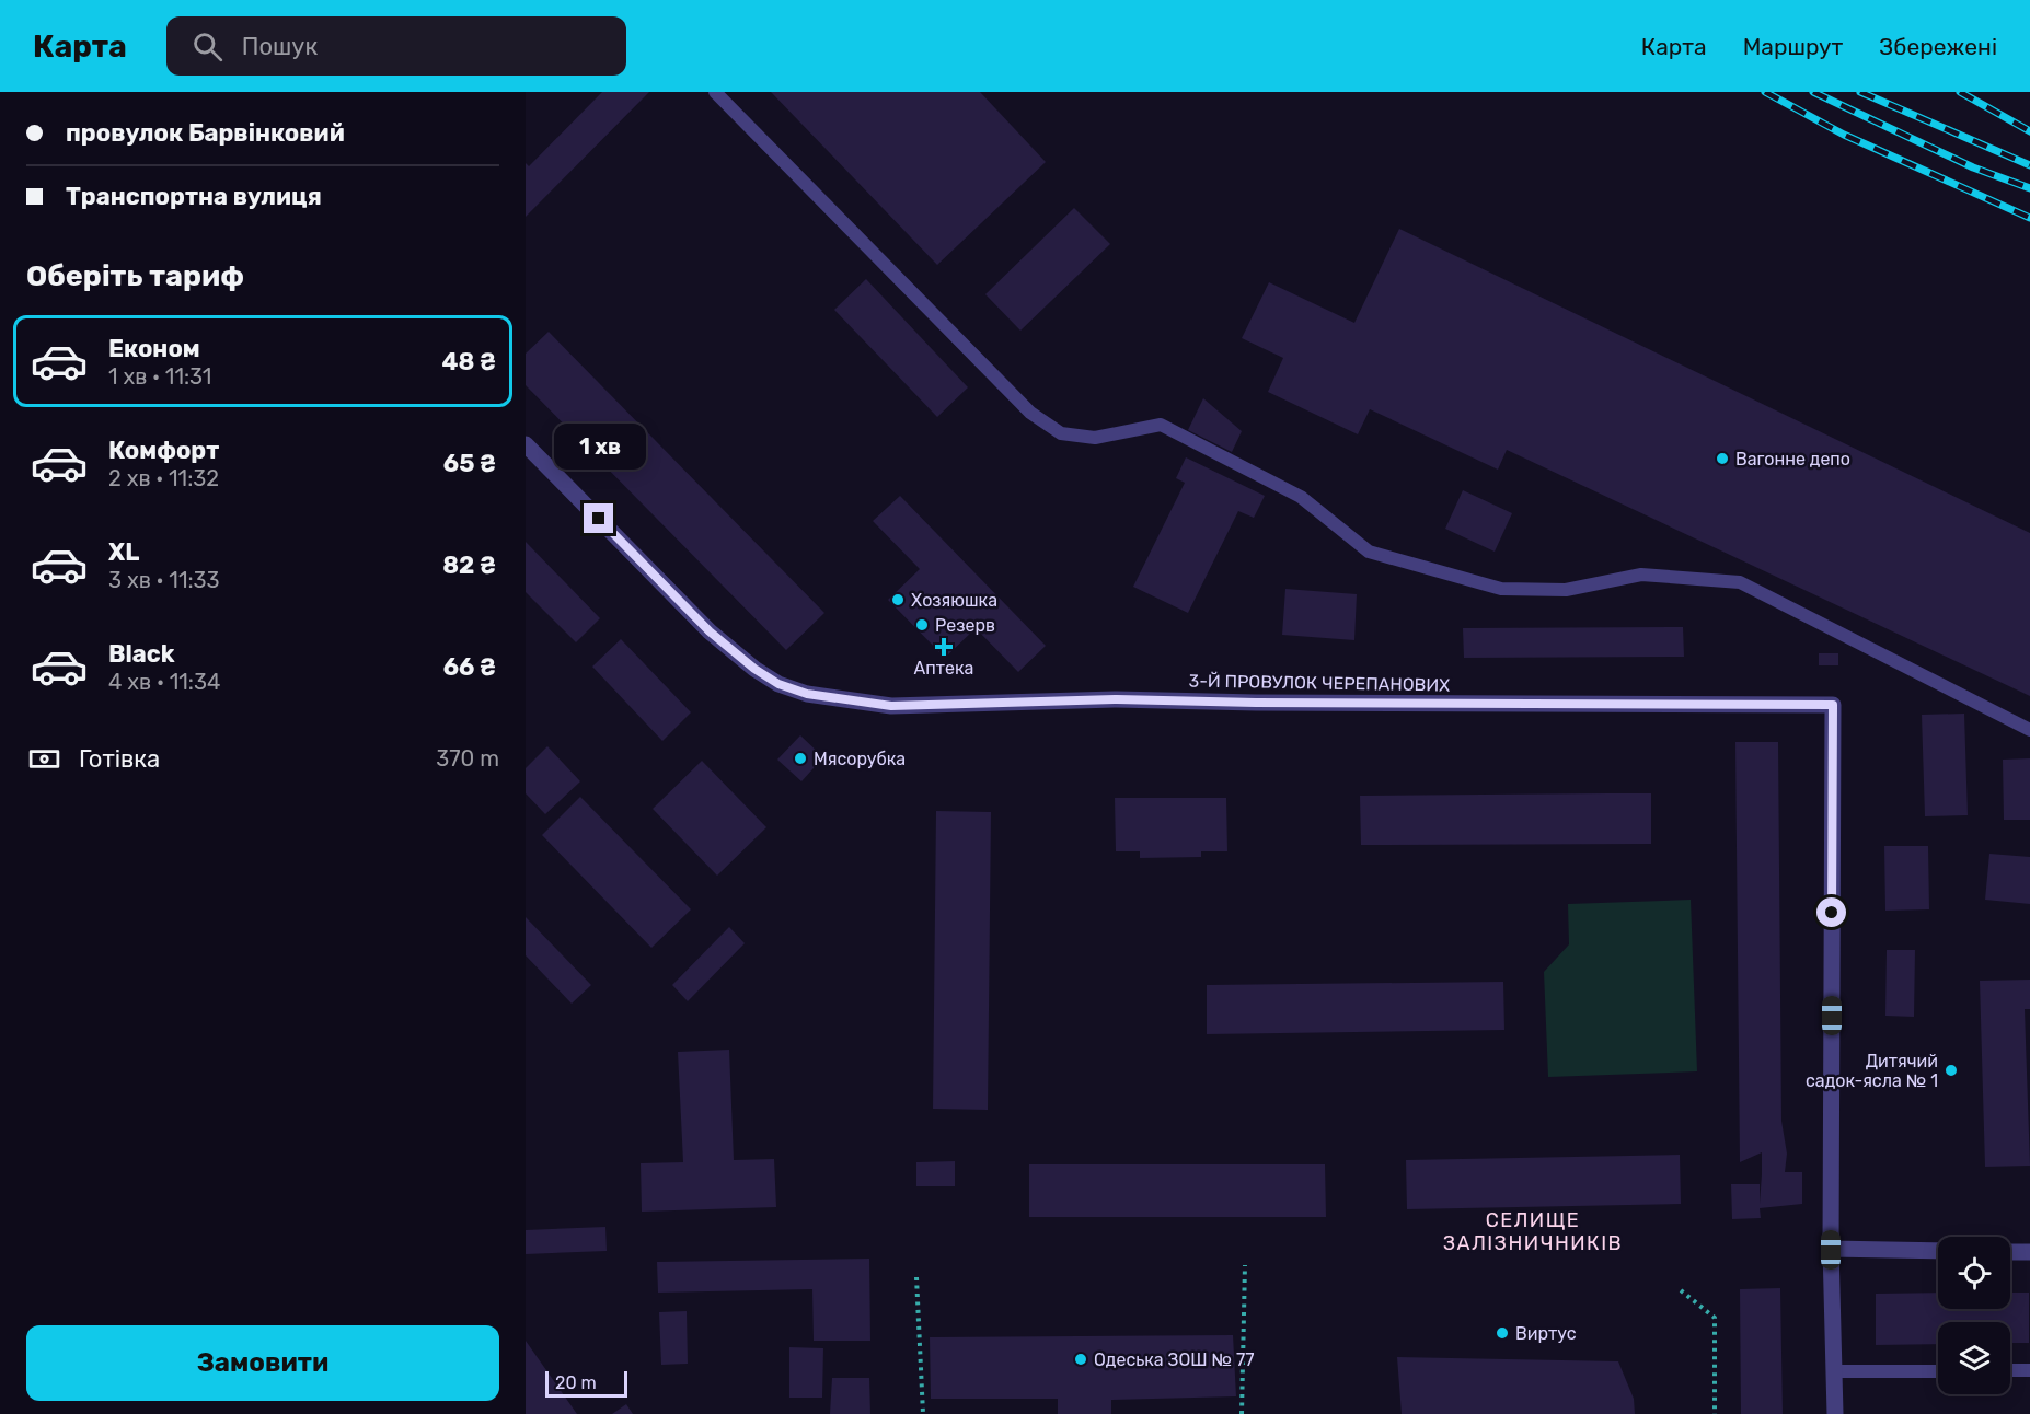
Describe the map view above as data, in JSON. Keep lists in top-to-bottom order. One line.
{"streets":{"street":["3-Й ПРОВУЛОК ЧЕРЕПАНОВИХ"]},"districts":["СЕЛИЩЕ ЗАЛІЗНИЧНИКІВ"],"places":{"other":["Вагонне депо","Хозяюшка","Резерв","Мясорубка","Дитячий садок-ясла № 1","Виртус","Одеська ЗОШ № 77"],"health":["Аптека"]},"scale_bar":"20 m","page":{"header":"Карта","search":"Пошук","nav":["Карта","Маршрут","Збережені"],"banner":["провулок Барвінковий","Транспортна вулиця"],"heading":"Оберіть тариф","list":[{"name":"Економ","note":"1 хв · 11:31","value":"48 ₴"},{"name":"Комфорт","note":"2 хв · 11:32","value":"65 ₴"},{"name":"XL","note":"3 хв · 11:33","value":"82 ₴"},{"name":"Black","note":"4 хв · 11:34","value":"66 ₴"}],"bubble":"1 хв","pay":["Готівка","370 m"],"buttons":"Замовити","scale":"20 m"}}
